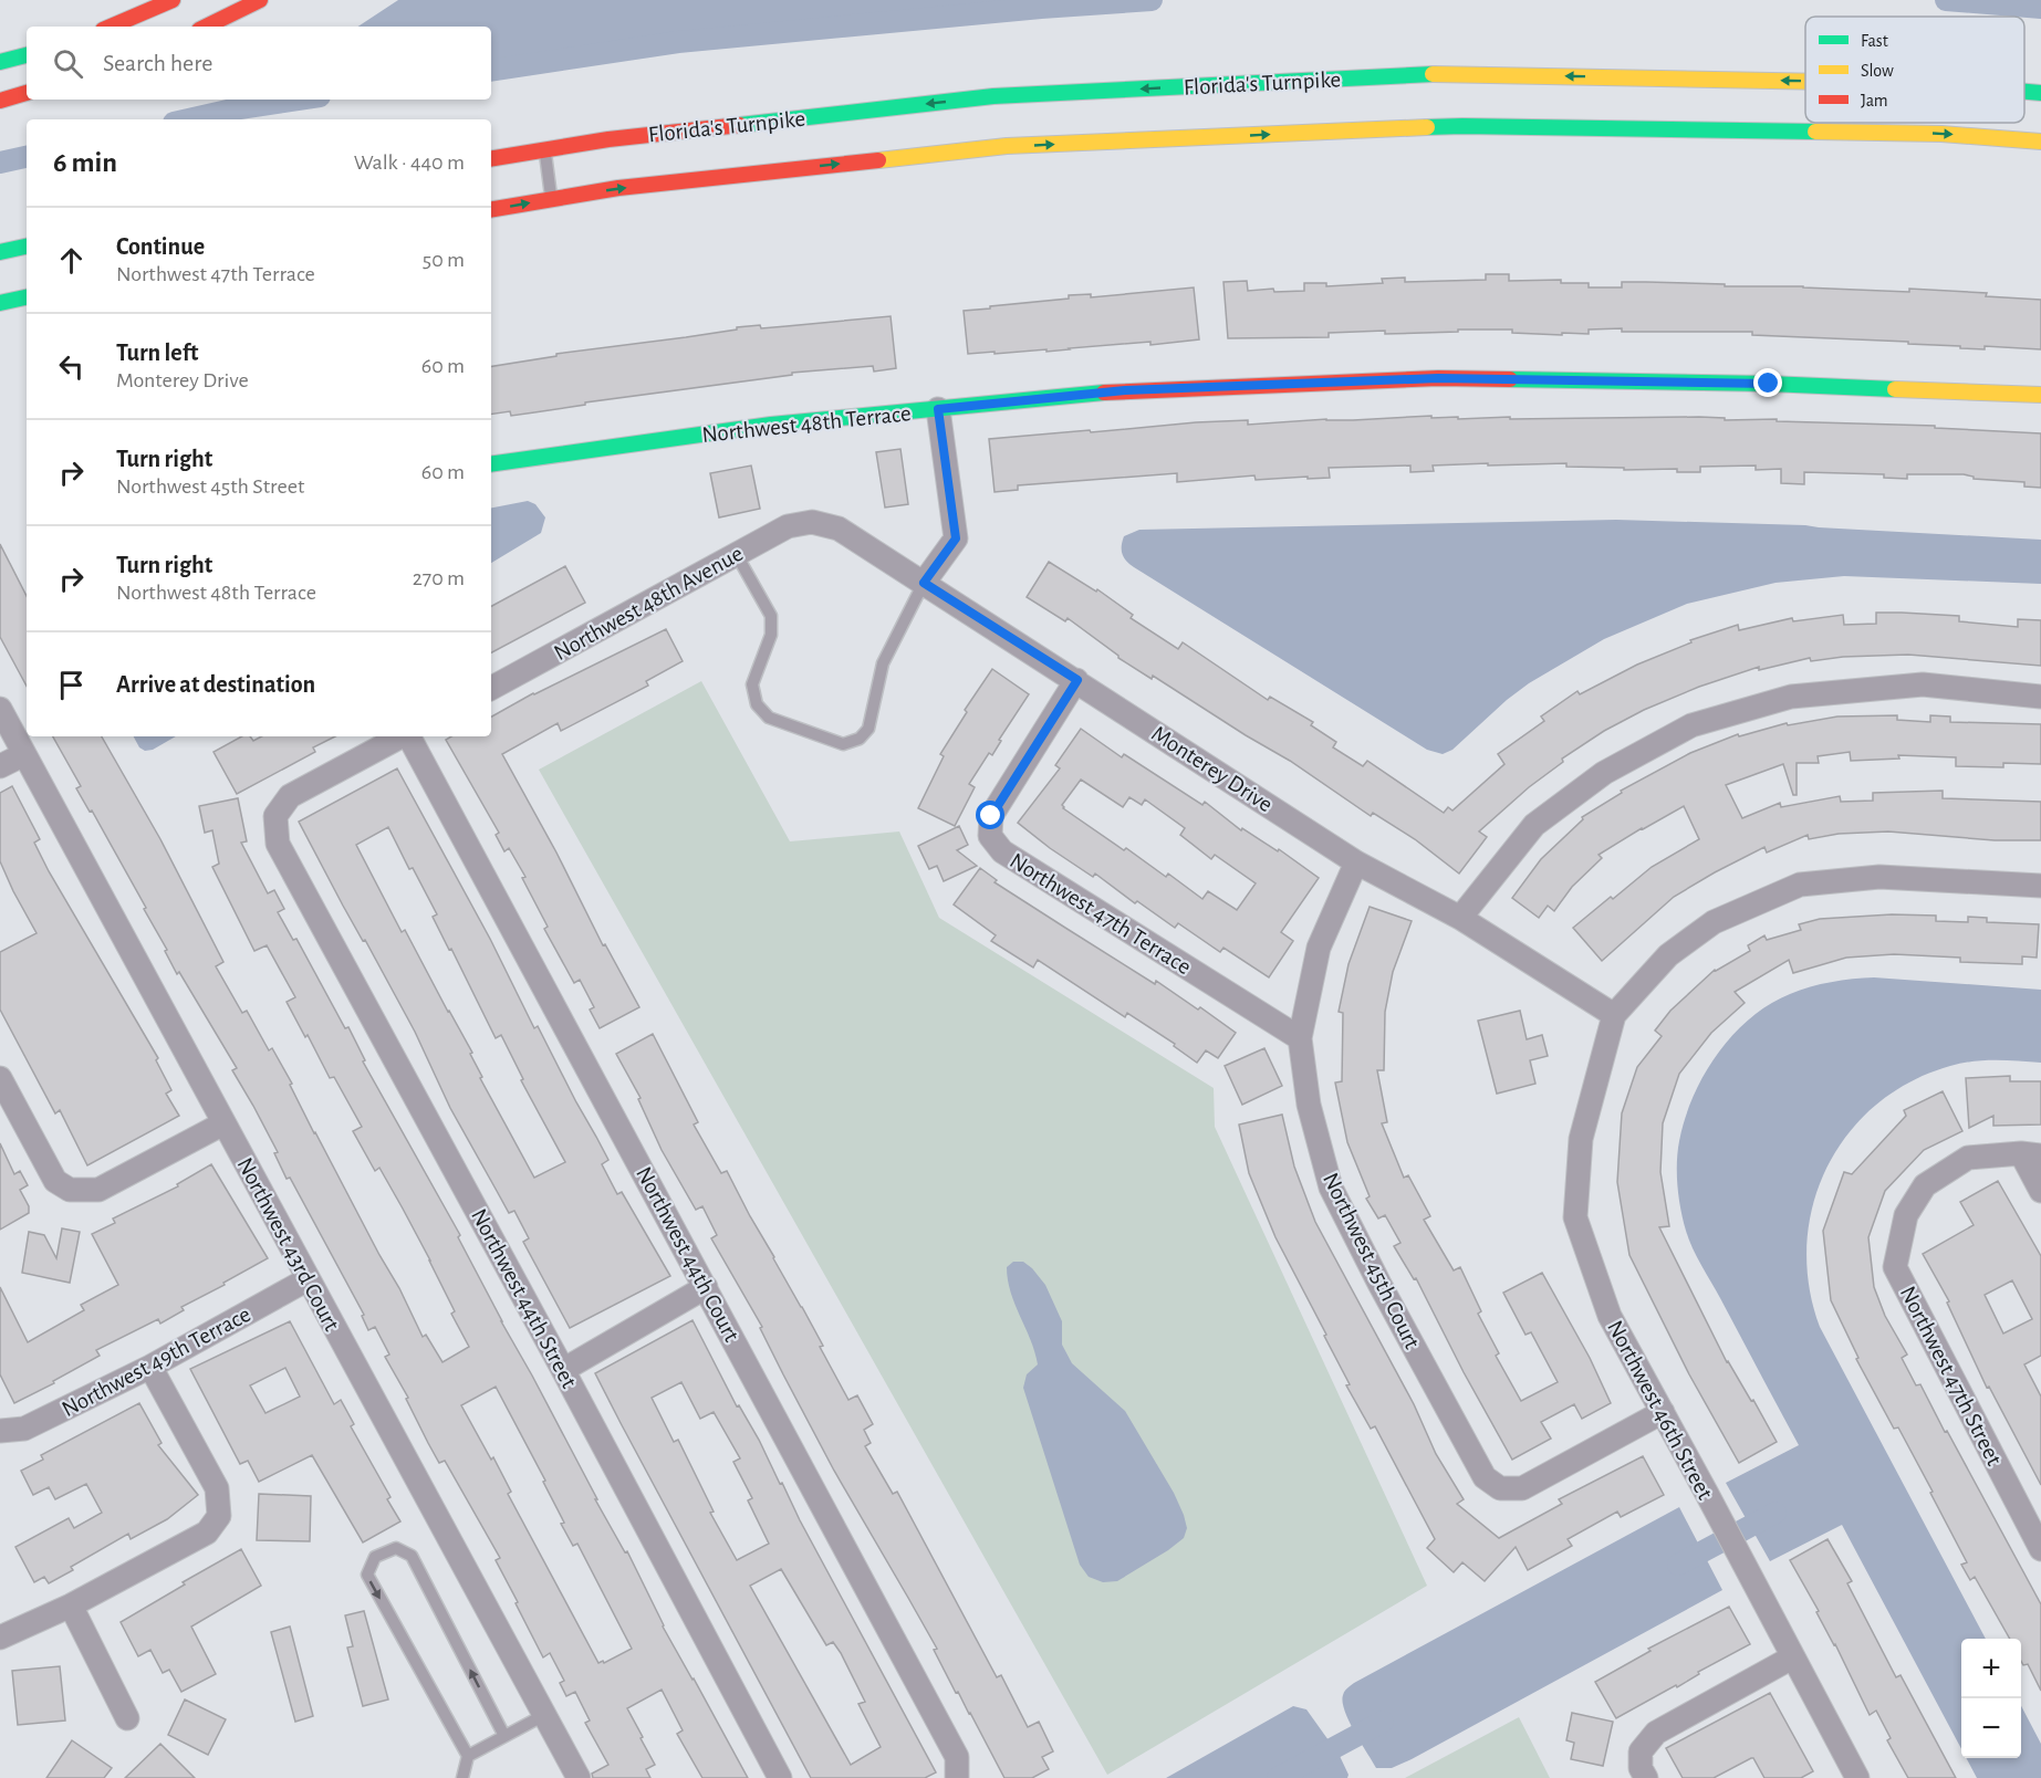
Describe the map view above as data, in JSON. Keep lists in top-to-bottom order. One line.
{"streets":{"main road":["Florida's Turnpike","Northwest 48th Terrace"],"street":["Northwest 48th Avenue","Monterey Drive","Northwest 47th Terrace","Northwest 43rd Court","Northwest 44th Court","Northwest 45th Court","Northwest 44th Street","Northwest 49th Terrace","Northwest 47th Street","Northwest 46th Street"]},"crossings":[["Northwest 48th Avenue","Monterey Drive"],["Monterey Drive","Northwest 47th Terrace"],["Monterey Drive","Northwest 45th Court"],["Monterey Drive","Northwest 46th Street"],["Northwest 47th Terrace","Northwest 45th Court"],["Northwest 43rd Court","Northwest 49th Terrace"],["Northwest 45th Court","Northwest 46th Street"]],"legend":["Fast","Slow","Jam"],"page":{"search":"Search here","heading":["6 min","Walk · 440 m"],"list":[["Continue","Northwest 47th Terrace","50 m"],["Turn left","Monterey Drive","60 m"],["Turn right","Northwest 45th Street","60 m"],["Turn right","Northwest 48th Terrace","270 m"],"Arrive at destination"],"map_buttons":["+","−"]}}
